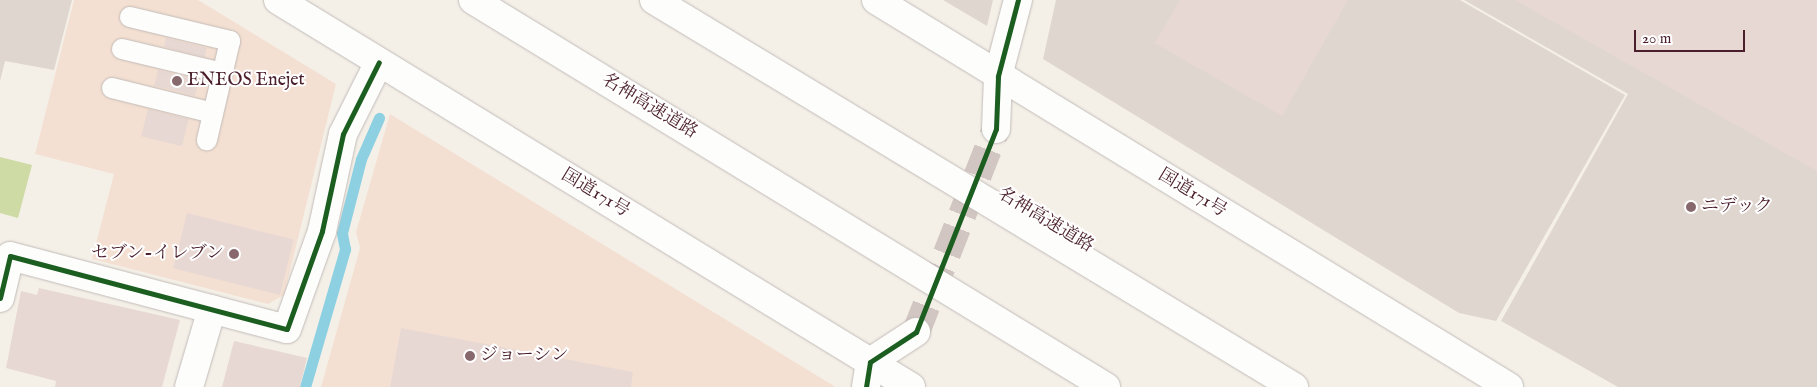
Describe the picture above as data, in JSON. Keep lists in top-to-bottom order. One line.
{"streets":{"main road":["名神高速道路","国道171号"]},"places":["ENEOS Enejet","ニデック","セブン-イレブン","ジョーシン"],"scale_bar":"20 m"}
